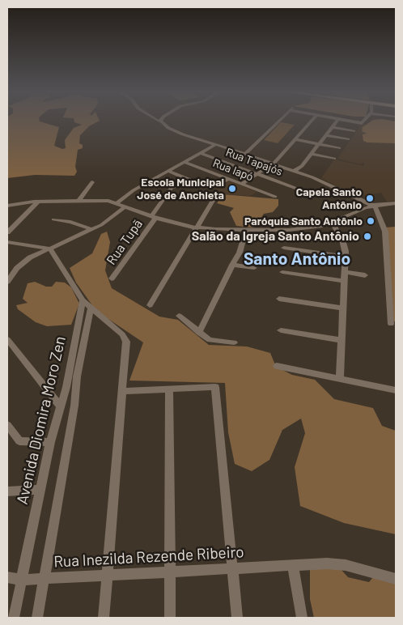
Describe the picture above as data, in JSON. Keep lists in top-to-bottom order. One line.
{"streets":{"street":["Rua Tapajós","Rua Iapó","Rua Tupã","Avenida Diomira Moro Zen","Rua Inezilda Rezende Ribeiro"]},"crossings":[["Avenida Diomira Moro Zen","Rua Inezilda Rezende Ribeiro"]],"districts":["Santo Antônio"],"places":["Escola Municipal José de Anchieta","Capela Santo Antônio","Paróquia Santo Antônio","Salão da Igreja Santo Antônio"]}
